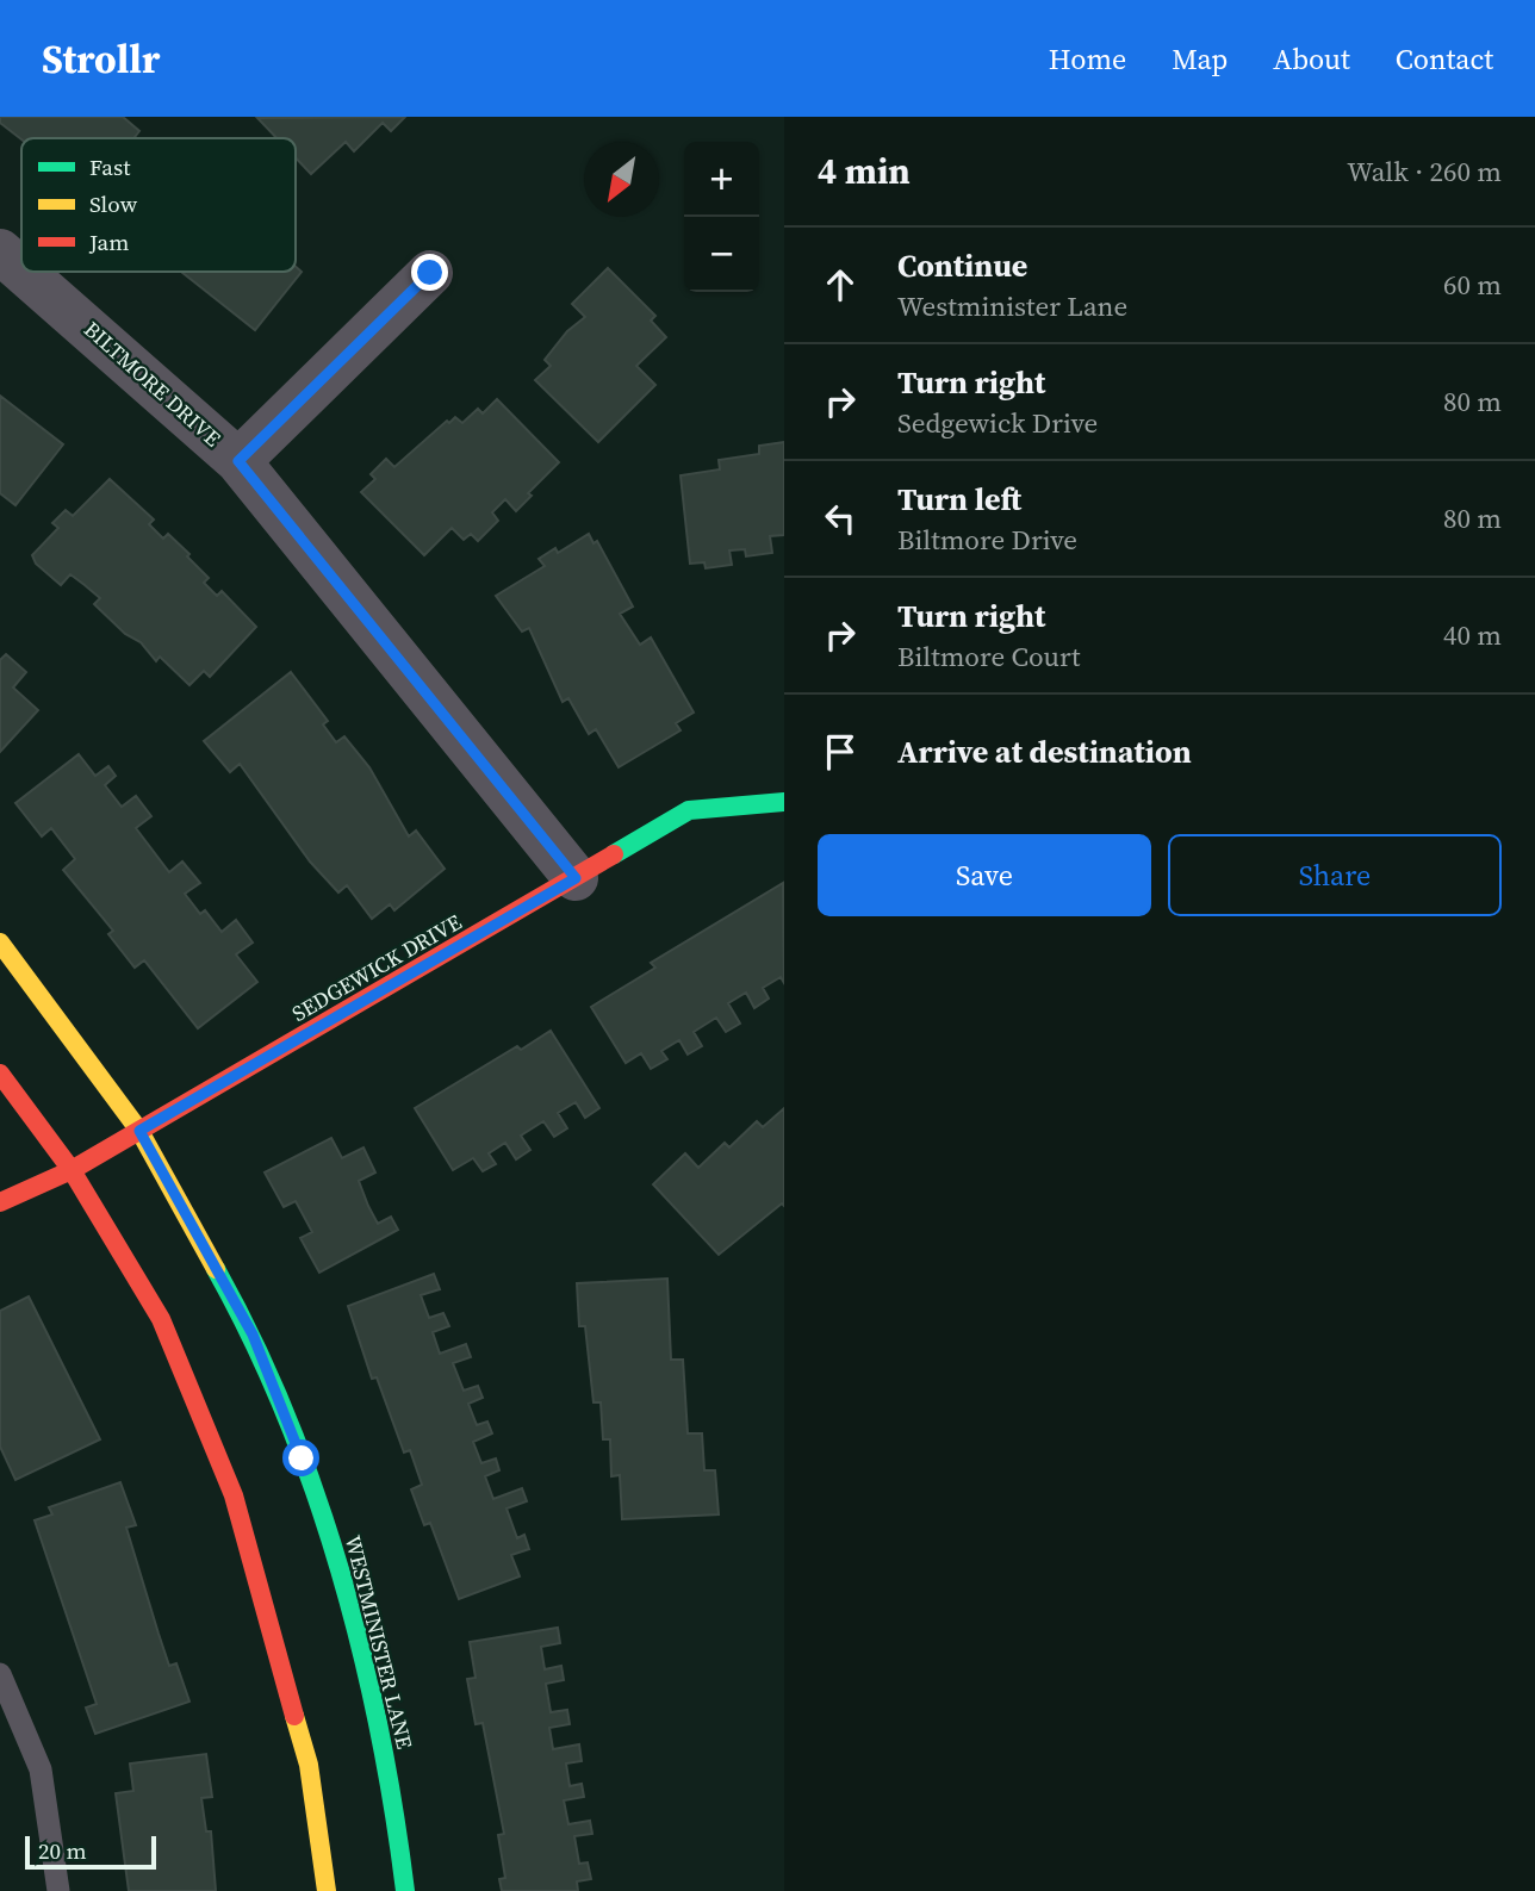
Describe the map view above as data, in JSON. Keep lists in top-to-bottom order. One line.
{"streets":{"street":["BILTMORE DRIVE","SEDGEWICK DRIVE","WESTMINISTER LANE"]},"crossings":[["BILTMORE DRIVE","SEDGEWICK DRIVE"],["SEDGEWICK DRIVE","WESTMINISTER LANE"]],"legend":["Fast","Slow","Jam"],"scale_bar":"20 m","north":"bottom left","page":{"header":"Strollr","nav":["Home","Map","About","Contact"],"heading":["4 min","Walk · 260 m"],"map_buttons":["+","−"],"list":[["Continue","Westminister Lane","60 m"],["Turn right","Sedgewick Drive","80 m"],["Turn left","Biltmore Drive","80 m"],["Turn right","Biltmore Court","40 m"],"Arrive at destination"],"buttons":["Save","Share"],"scale":"20 m"}}
